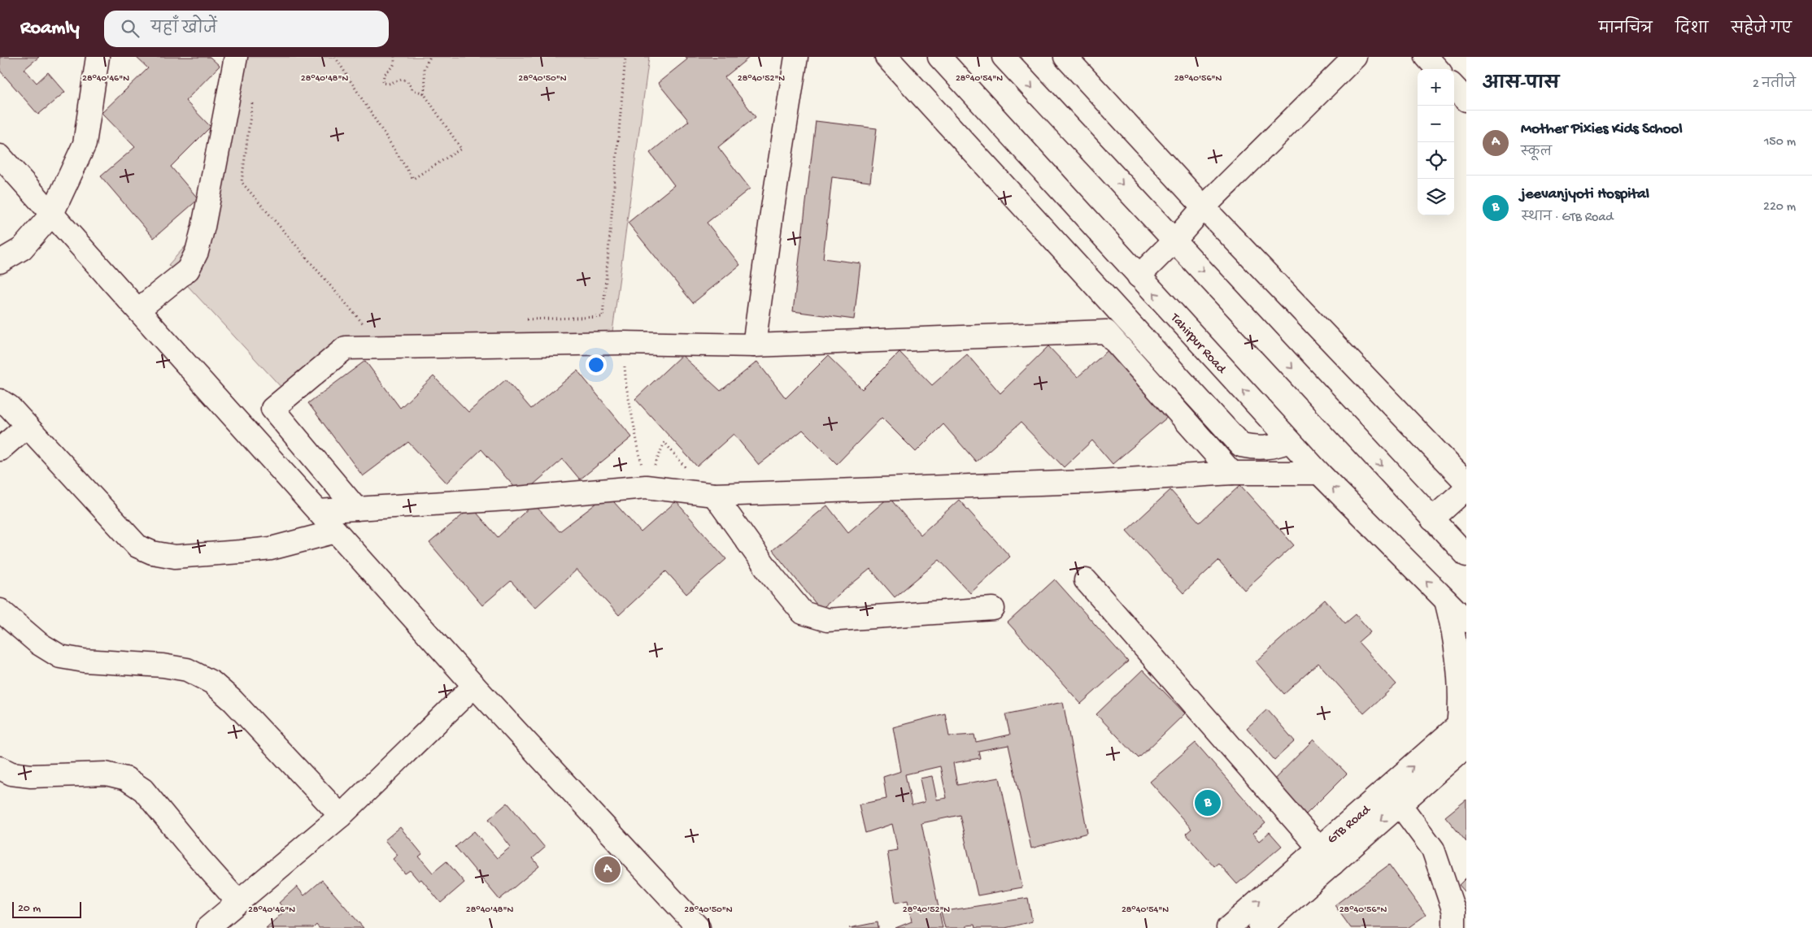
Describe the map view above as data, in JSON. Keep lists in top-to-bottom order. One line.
{"streets":{"street":["Tahirpur Road","GTB Road"]},"scale_bar":"20 m","page":{"header":"Roamly","search":"यहाँ खोजें","nav":["मानचित्र","दिशा","सहेजे गए"],"heading":["आस-पास","2 नतीजे"],"map_buttons":["+","−"],"list":[{"mark":"A","name":"Mother Pixies Kids School","note":"स्कूल","value":"150 m"},{"mark":"B","name":"jeevanjyoti Hospital","note":"स्थान · GTB Road","value":"220 m"}],"pins":["B","A"],"scale":"20 m"},"coordinates":["28°40'46\"N","28°40'48\"N","28°40'50\"N","28°40'52\"N","28°40'54\"N","28°40'56\"N"]}
